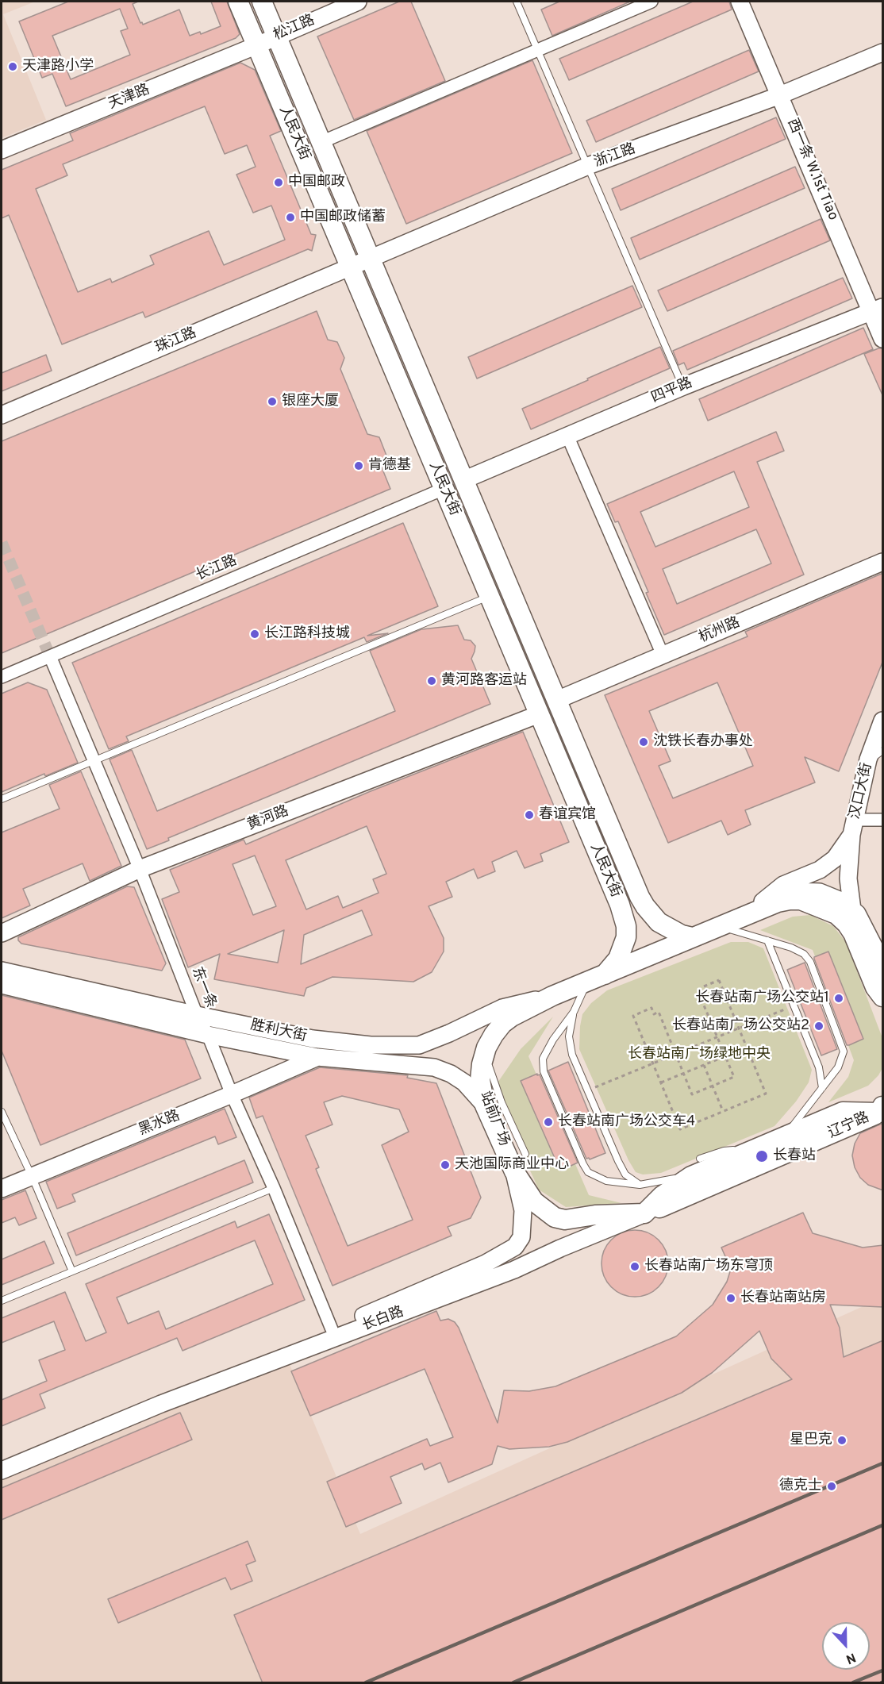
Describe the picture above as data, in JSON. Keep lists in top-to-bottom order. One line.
{"streets":{"main road":["松江路","天津路","人民大街","浙江路","西一条 W.1st Tiao","珠江路","四平路","杭州路","汉口大街","黄河路","胜利大街","站前广场","黑水路","辽宁路","长白路"],"street":["长江路","东一条"]},"crossings":[["松江路","天津路"],["松江路","人民大街"],["天津路","人民大街"],["人民大街","浙江路"],["人民大街","珠江路"],["人民大街","四平路"],["人民大街","长江路"],["人民大街","杭州路"],["人民大街","黄河路"],["人民大街","站前广场"],["浙江路","西一条 W.1st Tiao"],["浙江路","珠江路"],["西一条 W.1st Tiao","四平路"],["长江路","东一条"],["黄河路","东一条"],["东一条","胜利大街"],["东一条","黑水路"],["东一条","长白路"],["胜利大街","站前广场"],["胜利大街","黑水路"],["站前广场","长白路"],["辽宁路","长白路"]],"parks":["长春站南广场绿地中央"],"places":["天津路小学","中国邮政","中国邮政储蓄","银座大厦","肯德基","长江路科技城","黄河路客运站","沈铁长春办事处","春谊宾馆","长春站南广场公交站1","长春站南广场公交站2","长春站南广场公交车4","长春站","天池国际商业中心","长春站南广场东穹顶","长春站南站房","星巴克","德克士"],"north":"bottom"}
